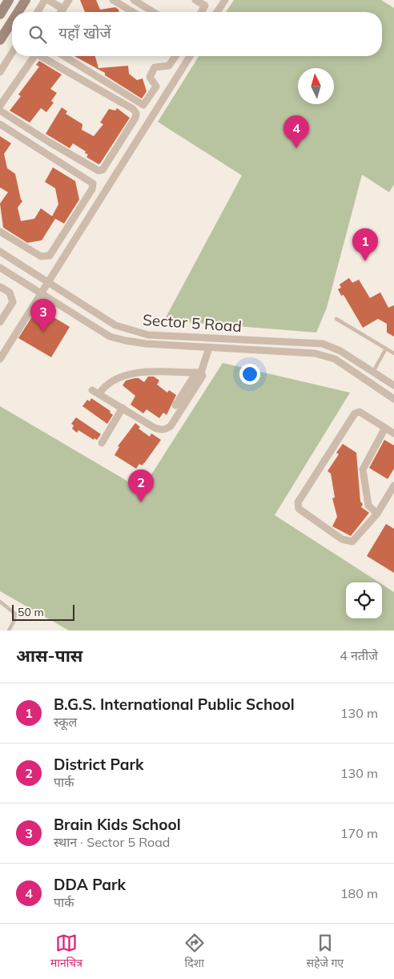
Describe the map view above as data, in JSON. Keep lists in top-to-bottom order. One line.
{"streets":{"street":["Sector 5 Road"]},"scale_bar":"50 m","north":"top","page":{"search":"यहाँ खोजें","pins":["4","1","3","2"],"scale":"50 m","heading":["आस-पास","4 नतीजे"],"list":[{"mark":"1","name":"B.G.S. International Public School","note":"स्कूल","value":"130 m"},{"mark":"2","name":"District Park","note":"पार्क","value":"130 m"},{"mark":"3","name":"Brain Kids School","note":"स्थान · Sector 5 Road","value":"170 m"},{"mark":"4","name":"DDA Park","note":"पार्क","value":"180 m"}],"nav":["मानचित्र","दिशा","सहेजे गए"]}}
